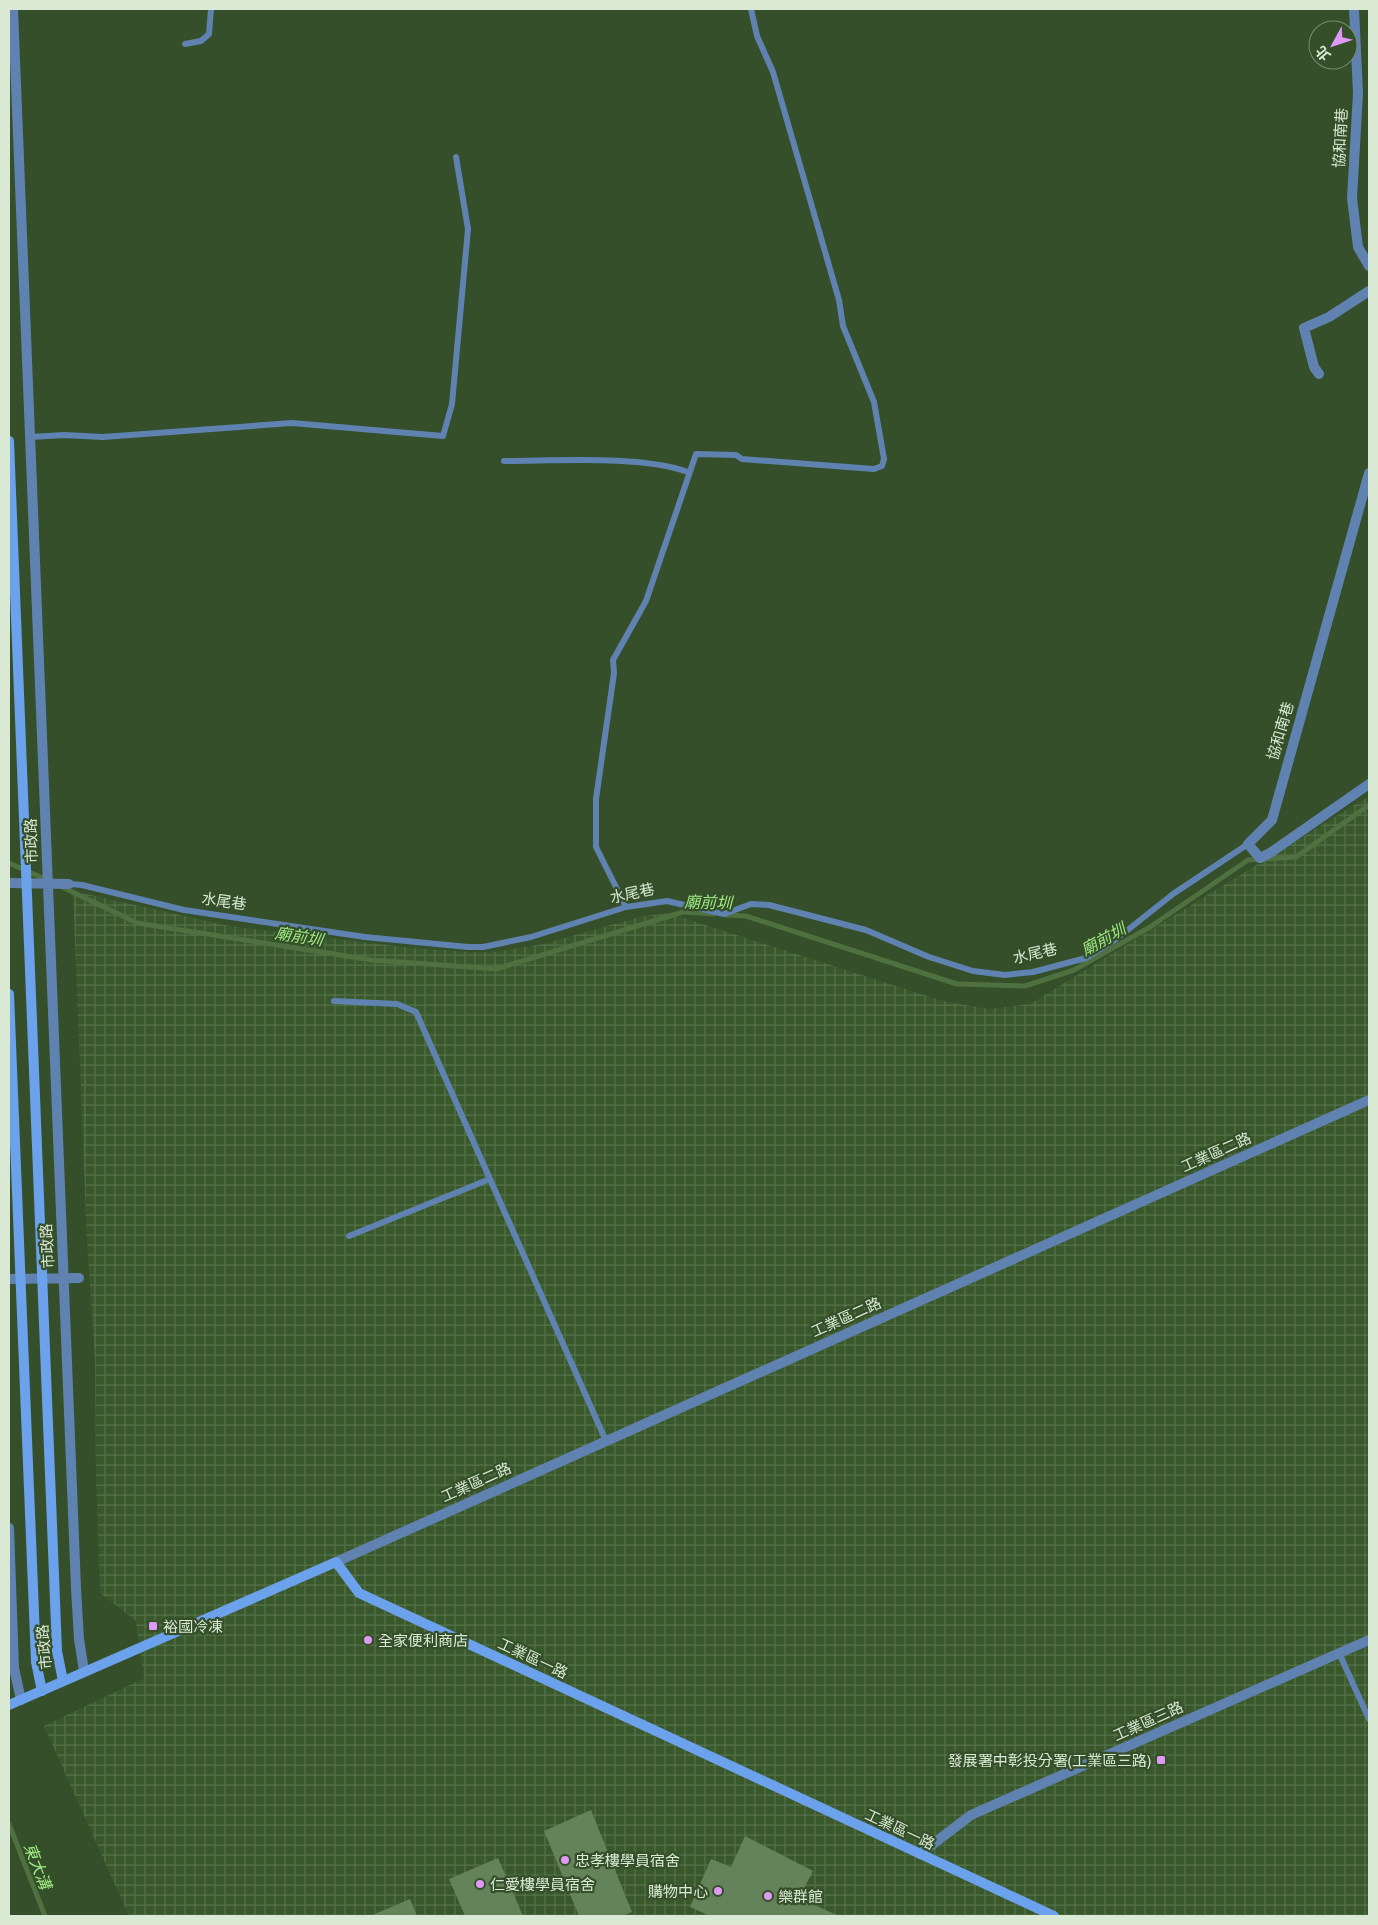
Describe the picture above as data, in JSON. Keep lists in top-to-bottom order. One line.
{"streets":{"street":["協和南巷","市政路","水尾巷","工業區二路","工業區一路","工業區三路"]},"crossings":[["協和南巷","水尾巷"],["市政路","水尾巷"],["工業區二路","工業區一路"],["工業區一路","工業區三路"]],"water":["廟前圳","東大溝"],"places":{"transit":["裕國冷凍","發展署中彰投分署(工業區三路)"],"other":["全家便利商店","忠孝樓學員宿舍","仁愛樓學員宿舍","購物中心","樂群館"]},"north":"bottom left"}
